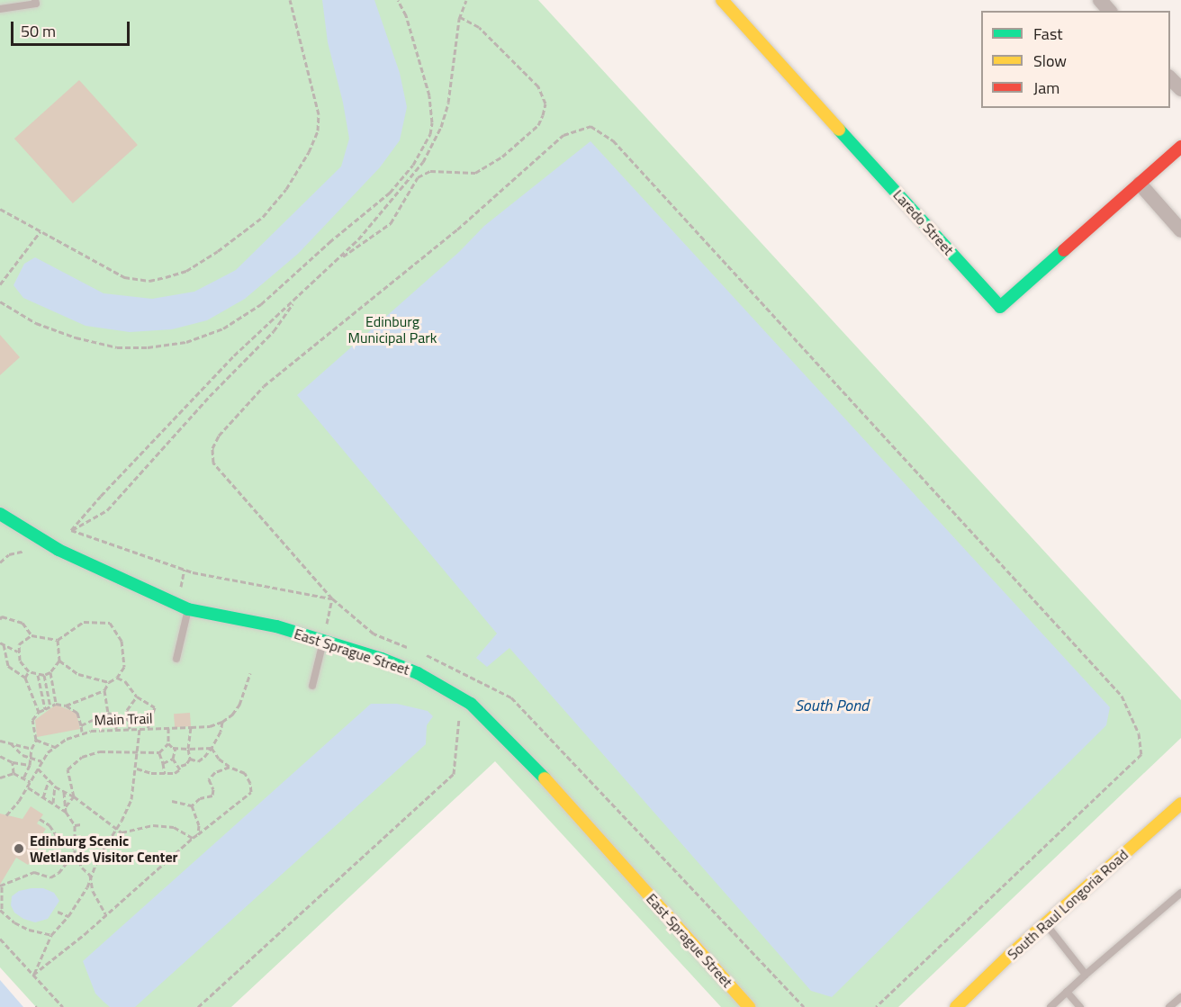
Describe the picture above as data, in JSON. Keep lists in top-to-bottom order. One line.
{"streets":{"street":["Laredo Street","East Sprague Street","South Raul Longoria Road"],"path":["Main Trail"]},"water":["South Pond"],"parks":["Edinburg Municipal Park"],"places":["Edinburg Scenic Wetlands Visitor Center"],"legend":["Fast","Slow","Jam"],"scale_bar":"50 m"}
